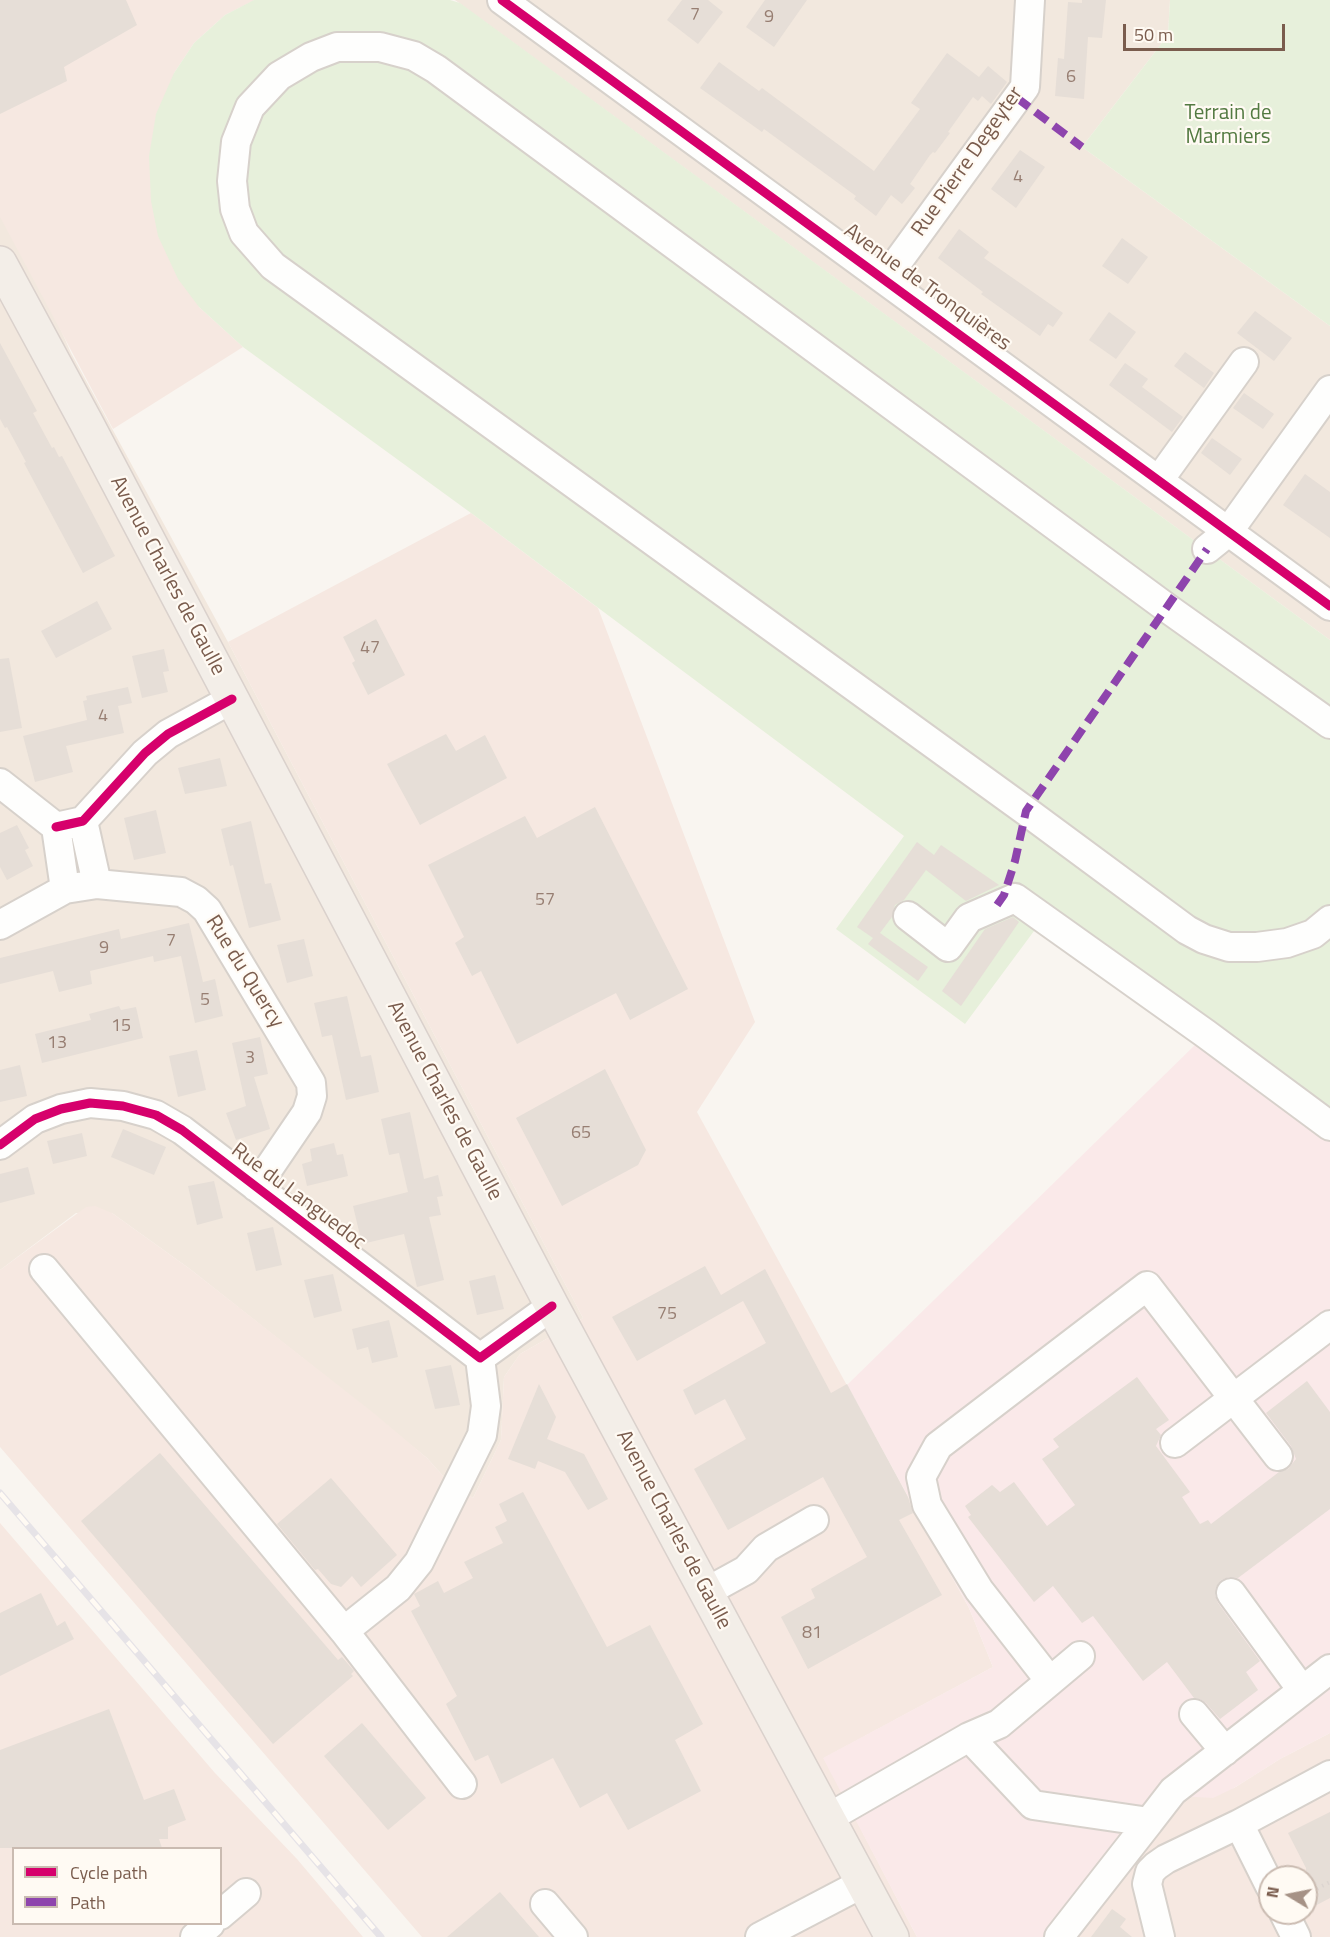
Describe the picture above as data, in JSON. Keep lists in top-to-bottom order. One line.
{"streets":{"main road":["Avenue Charles de Gaulle"],"street":["Rue Pierre Degeyter","Avenue de Tronquières","Rue du Quercy","Rue du Languedoc"]},"crossings":[["Rue Pierre Degeyter","Avenue de Tronquières"],["Rue du Quercy","Rue du Languedoc"]],"parks":["Terrain de Marmiers"],"house_numbers":["7","9","6","4","47","4","57","7","9","5","15","13","3","65","75","81"],"legend":["Cycle path","Path"],"scale_bar":"50 m","north":"left"}
